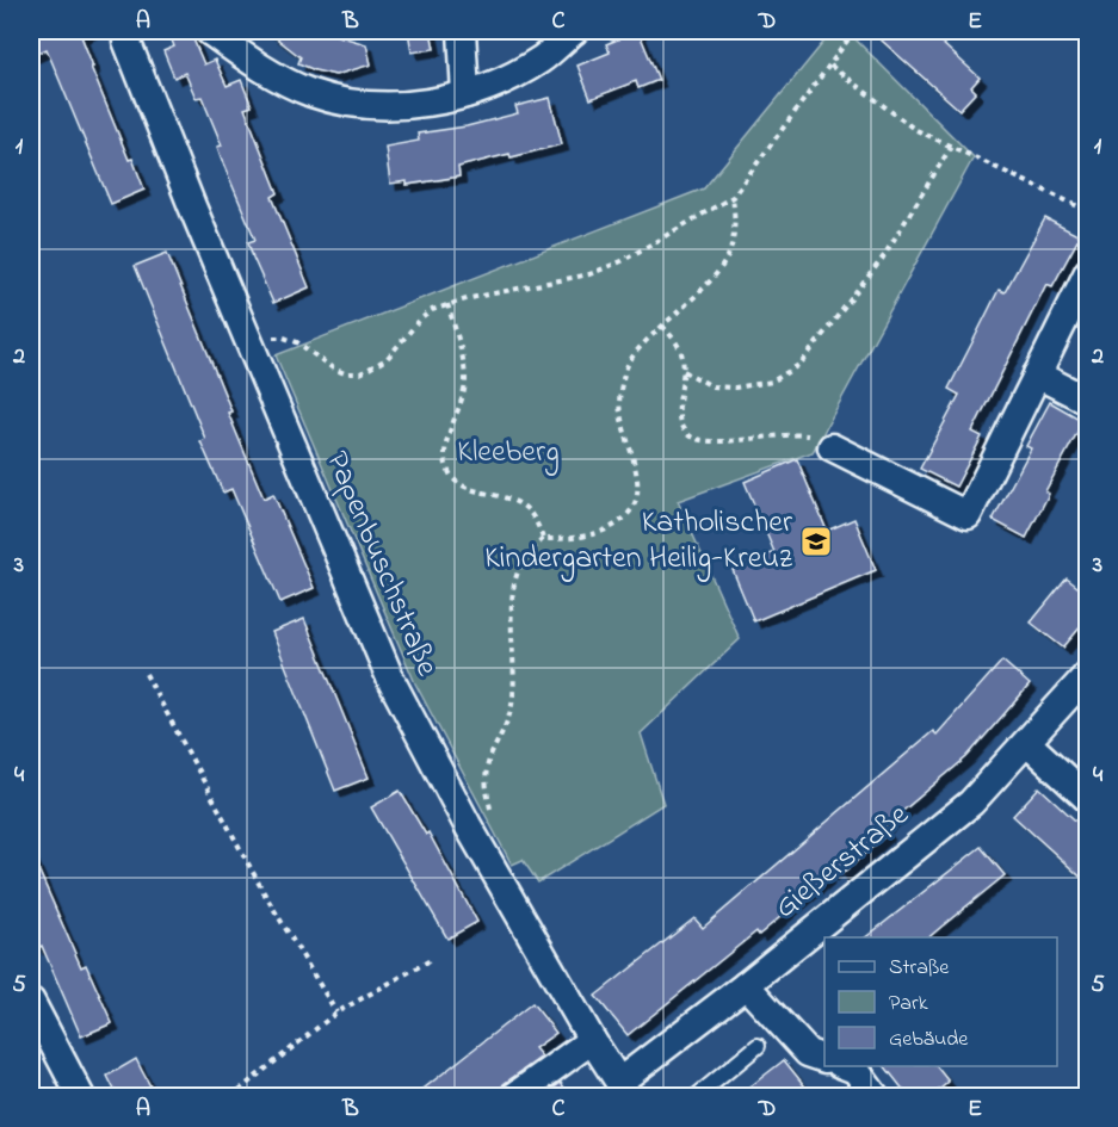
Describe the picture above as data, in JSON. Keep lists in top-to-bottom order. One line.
{"streets":{"street":["Papenbuschstraße","Gießerstraße"]},"crossings":[["Papenbuschstraße","Gießerstraße"]],"parks":["Kleeberg"],"places":{"school or university":["Katholischer Kindergarten Heilig-Kreuz"]},"legend":["Straße","Park","Gebäude"],"grid":{"columns":["A","B","C","D","E"],"rows":["1","2","3","4","5"]}}
